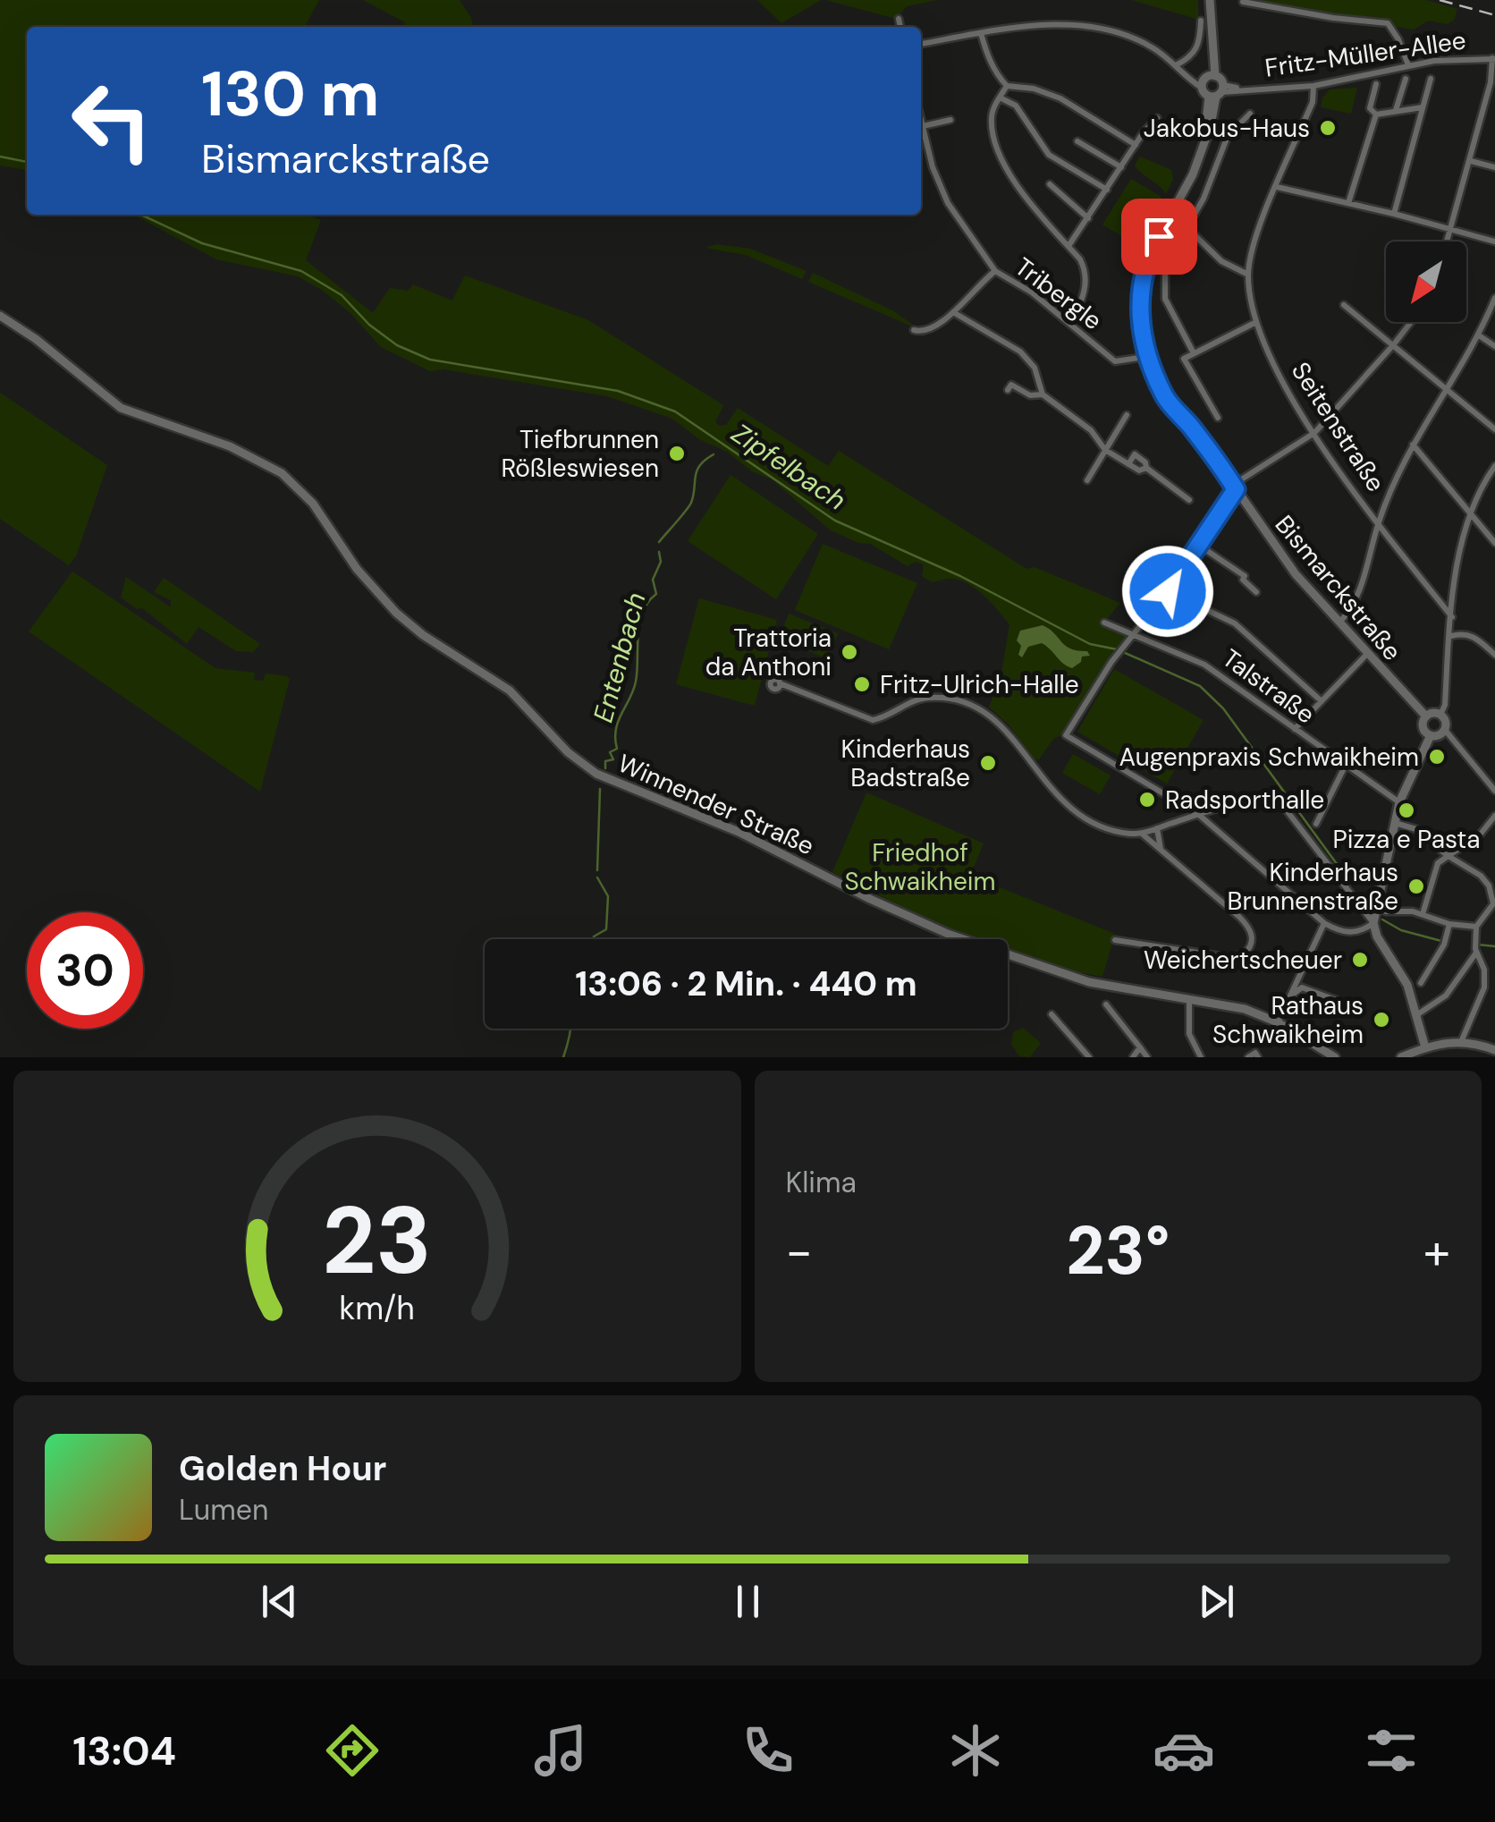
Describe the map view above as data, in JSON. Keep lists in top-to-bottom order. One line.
{"streets":{"main road":["Bismarckstraße","Winnender Straße"],"street":["Fritz-Müller-Allee","Tribergle","Seitenstraße","Talstraße"]},"crossings":[["Fritz-Müller-Allee","Seitenstraße"],["Fritz-Müller-Allee","Bismarckstraße"],["Tribergle","Bismarckstraße"]],"water":["Zipfelbach","Entenbach"],"parks":["Friedhof Schwaikheim"],"places":["Jakobus-Haus","Tiefbrunnen Rößleswiesen","Trattoria da Anthoni","Fritz-Ulrich-Halle","Augenpraxis Schwaikheim","Kinderhaus Badstraße","Radsporthalle","Pizza e Pasta","Kinderhaus Brunnenstraße","Weichertscheuer","Rathaus Schwaikheim"],"north":"bottom left","page":{"turn":["130 m","Bismarckstraße"],"limit":"30","trip":"13:06 · 2 Min. · 440 m","tile":"Klima","heat":["−","23°","+"],"song":["Golden Hour","Lumen"],"tabs":"13:04","gauge":["23","km/h"]}}
